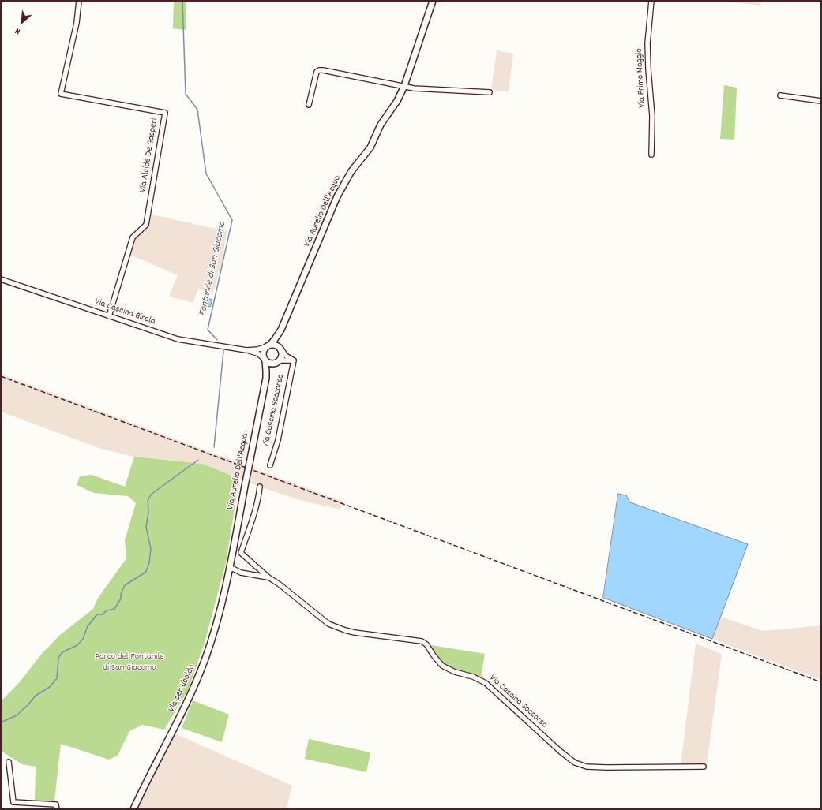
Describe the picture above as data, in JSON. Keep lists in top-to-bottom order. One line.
{"streets":{"street":["Via Primo Maggio","Via Alcide De Gasperi","Via Aurelio Dell'Acqua","Via Cascina Girola","Via Cascina Soccorso","Via per Uboldo"]},"crossings":[["Via Alcide De Gasperi","Via Cascina Girola"],["Via Aurelio Dell'Acqua","Via Cascina Girola"],["Via Aurelio Dell'Acqua","Via Cascina Soccorso"],["Via Aurelio Dell'Acqua","Via per Uboldo"],["Via Cascina Girola","Via Cascina Soccorso"],["Via Cascina Soccorso","Via per Uboldo"]],"water":["Fontanile di San Giacomo"],"parks":["Parco del Fontanile di San Giacomo"],"north":"bottom left"}
